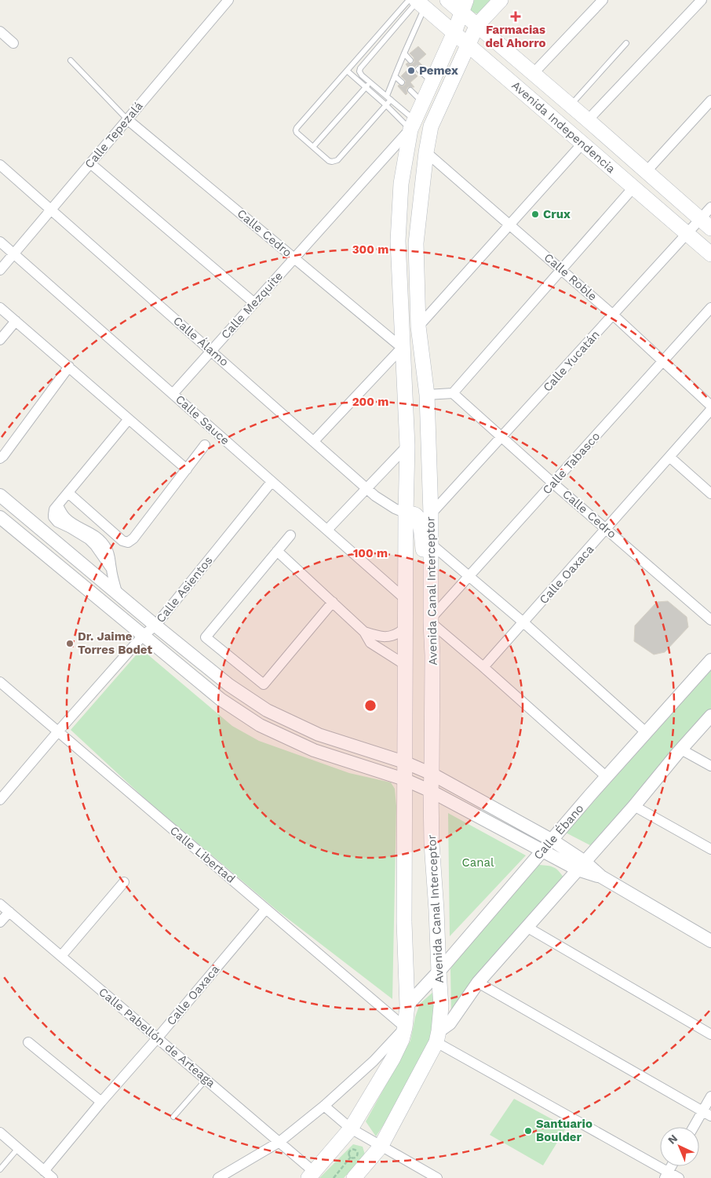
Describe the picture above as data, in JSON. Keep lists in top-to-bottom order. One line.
{"streets":{"main road":["Avenida Independencia","Avenida Canal Interceptor"],"street":["Calle Tepezalá","Calle Cedro","Calle Roble","Calle Mezquite","Calle Álamo","Calle Yucatán","Calle Sauce","Calle Tabasco","Calle Oaxaca","Calle Asientos","Calle Ébano","Calle Libertad","Calle Pabellón de Arteaga"]},"crossings":[["Avenida Independencia","Calle Yucatán"],["Avenida Independencia","Avenida Canal Interceptor"],["Calle Tepezalá","Calle Cedro"],["Calle Tepezalá","Calle Álamo"],["Calle Tepezalá","Calle Sauce"],["Calle Cedro","Calle Mezquite"],["Calle Cedro","Calle Yucatán"],["Calle Cedro","Calle Tabasco"],["Calle Cedro","Calle Oaxaca"],["Calle Roble","Calle Yucatán"],["Calle Roble","Calle Tabasco"],["Calle Roble","Avenida Canal Interceptor"],["Calle Mezquite","Calle Álamo"],["Calle Mezquite","Calle Sauce"],["Calle Yucatán","Avenida Canal Interceptor"],["Calle Sauce","Calle Asientos"],["Calle Tabasco","Avenida Canal Interceptor"],["Calle Oaxaca","Calle Libertad"],["Calle Oaxaca","Calle Pabellón de Arteaga"],["Calle Asientos","Calle Libertad"],["Avenida Canal Interceptor","Calle Ébano"]],"parks":["Canal"],"places":{"health":["Farmacias del Ahorro"],"other":["Pemex","Crux","Dr. Jaime Torres Bodet","Santuario Boulder"]},"north":"top left","rings":["300 m","200 m","100 m"]}
